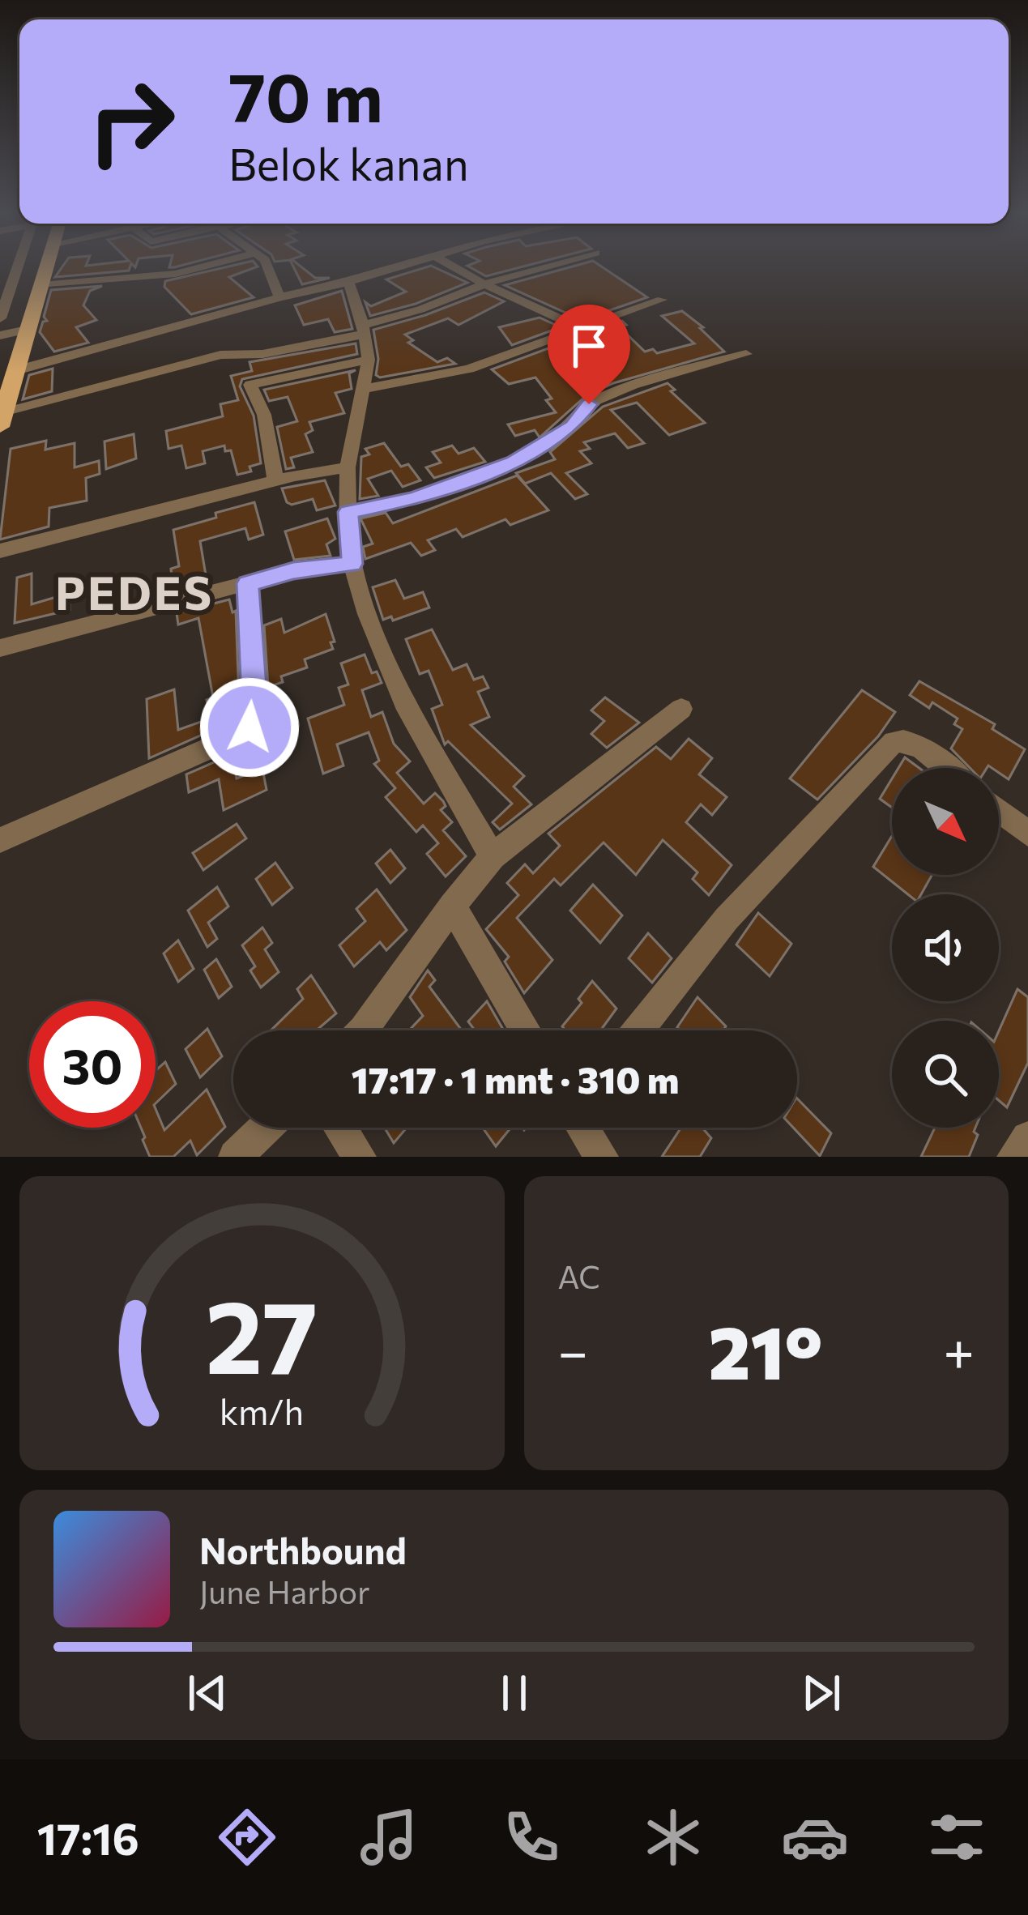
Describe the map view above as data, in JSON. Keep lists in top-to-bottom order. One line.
{"districts":["PEDES"],"north":"bottom right","page":{"turn":["70 m","Belok kanan"],"limit":"30","trip":"17:17 · 1 mnt · 310 m","tile":"AC","heat":["−","21°","+"],"song":["Northbound","June Harbor"],"tabs":"17:16","gauge":["27","km/h"]}}
